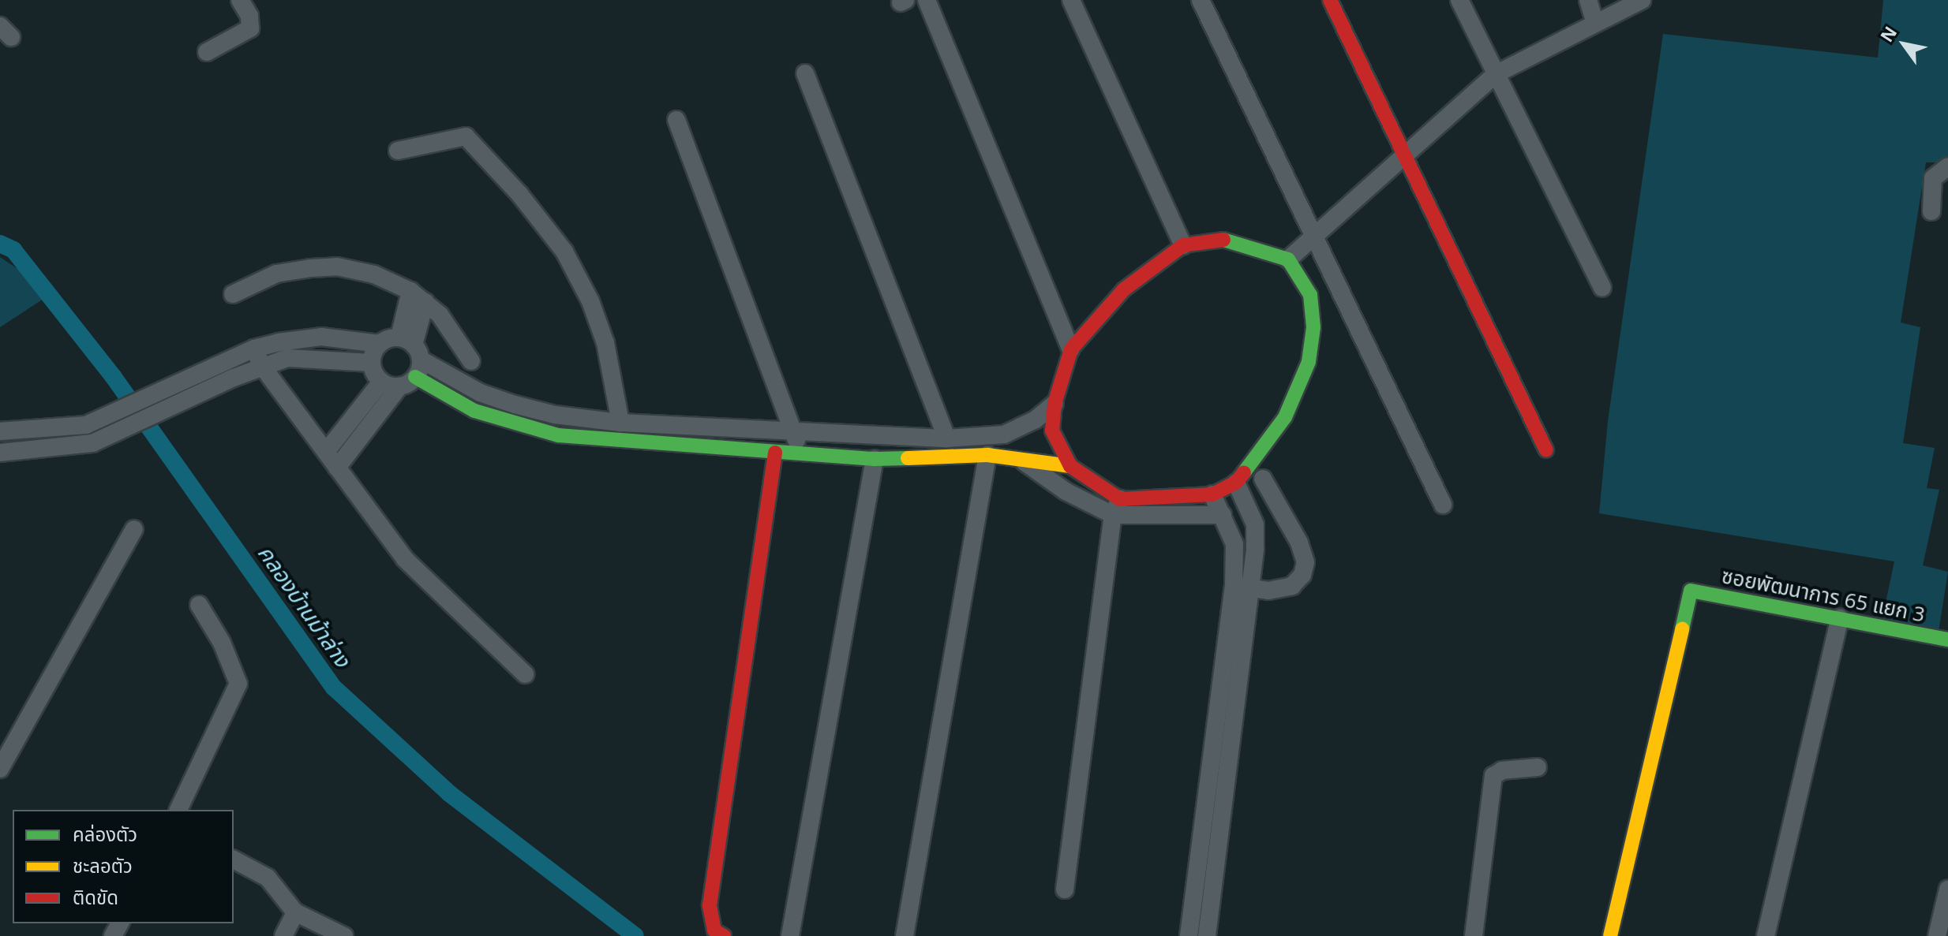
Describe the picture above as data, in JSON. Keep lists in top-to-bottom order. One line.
{"streets":{"street":["ซอยพัฒนาการ 65 แยก 3"]},"water":["คลองบ้านม้าล่าง"],"legend":["คล่องตัว","ชะลอตัว","ติดขัด"],"north":"top left"}
